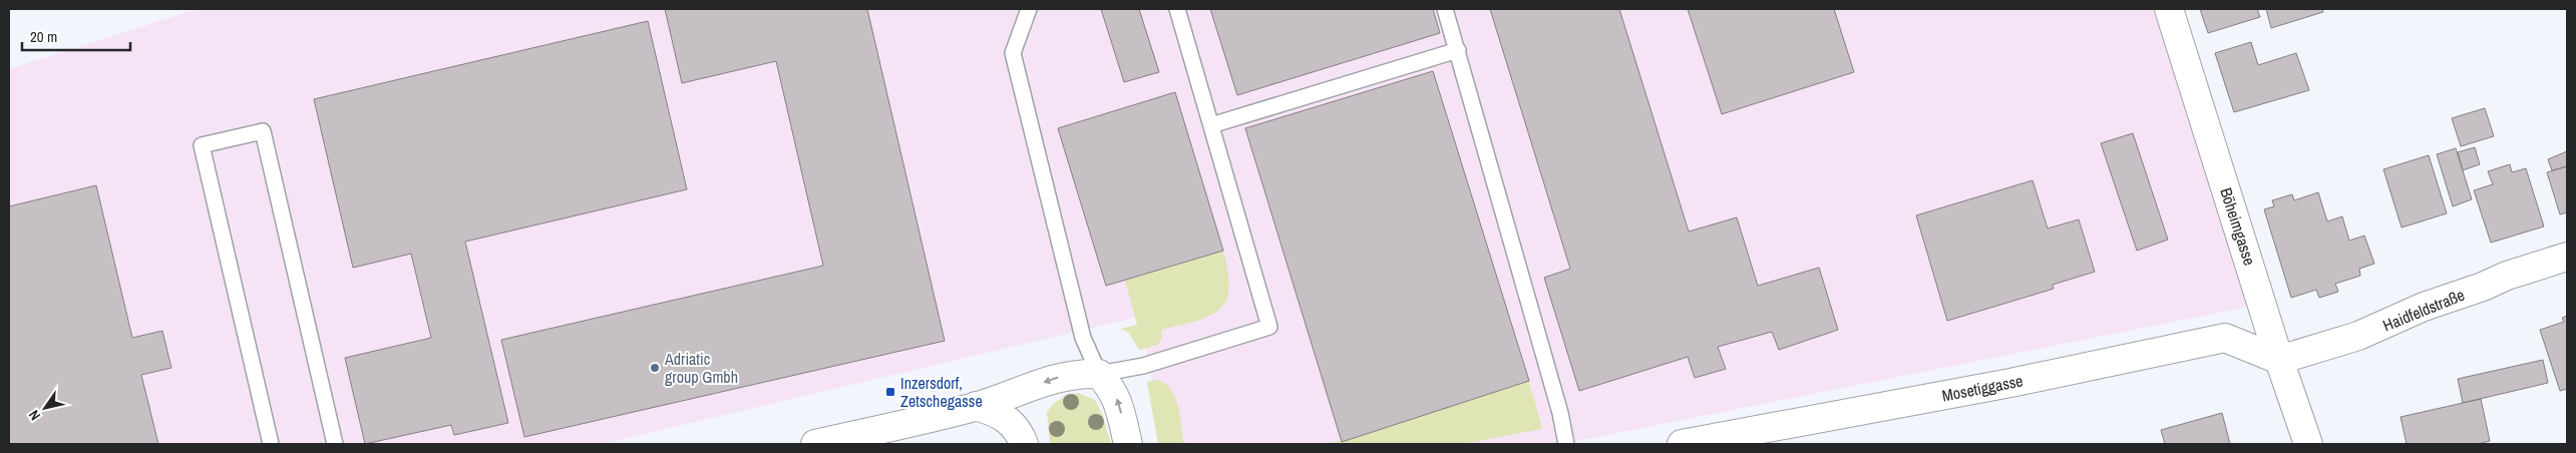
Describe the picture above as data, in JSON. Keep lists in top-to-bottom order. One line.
{"streets":{"street":["Böheimgasse","Haidfeldstraße","Mosetiggasse"]},"crossings":[["Böheimgasse","Haidfeldstraße"],["Böheimgasse","Mosetiggasse"],["Haidfeldstraße","Mosetiggasse"]],"places":{"other":["Adriatic group Gmbh"],"transit":["Inzersdorf, Zetschegasse"]},"scale_bar":"20 m","north":"bottom left"}
